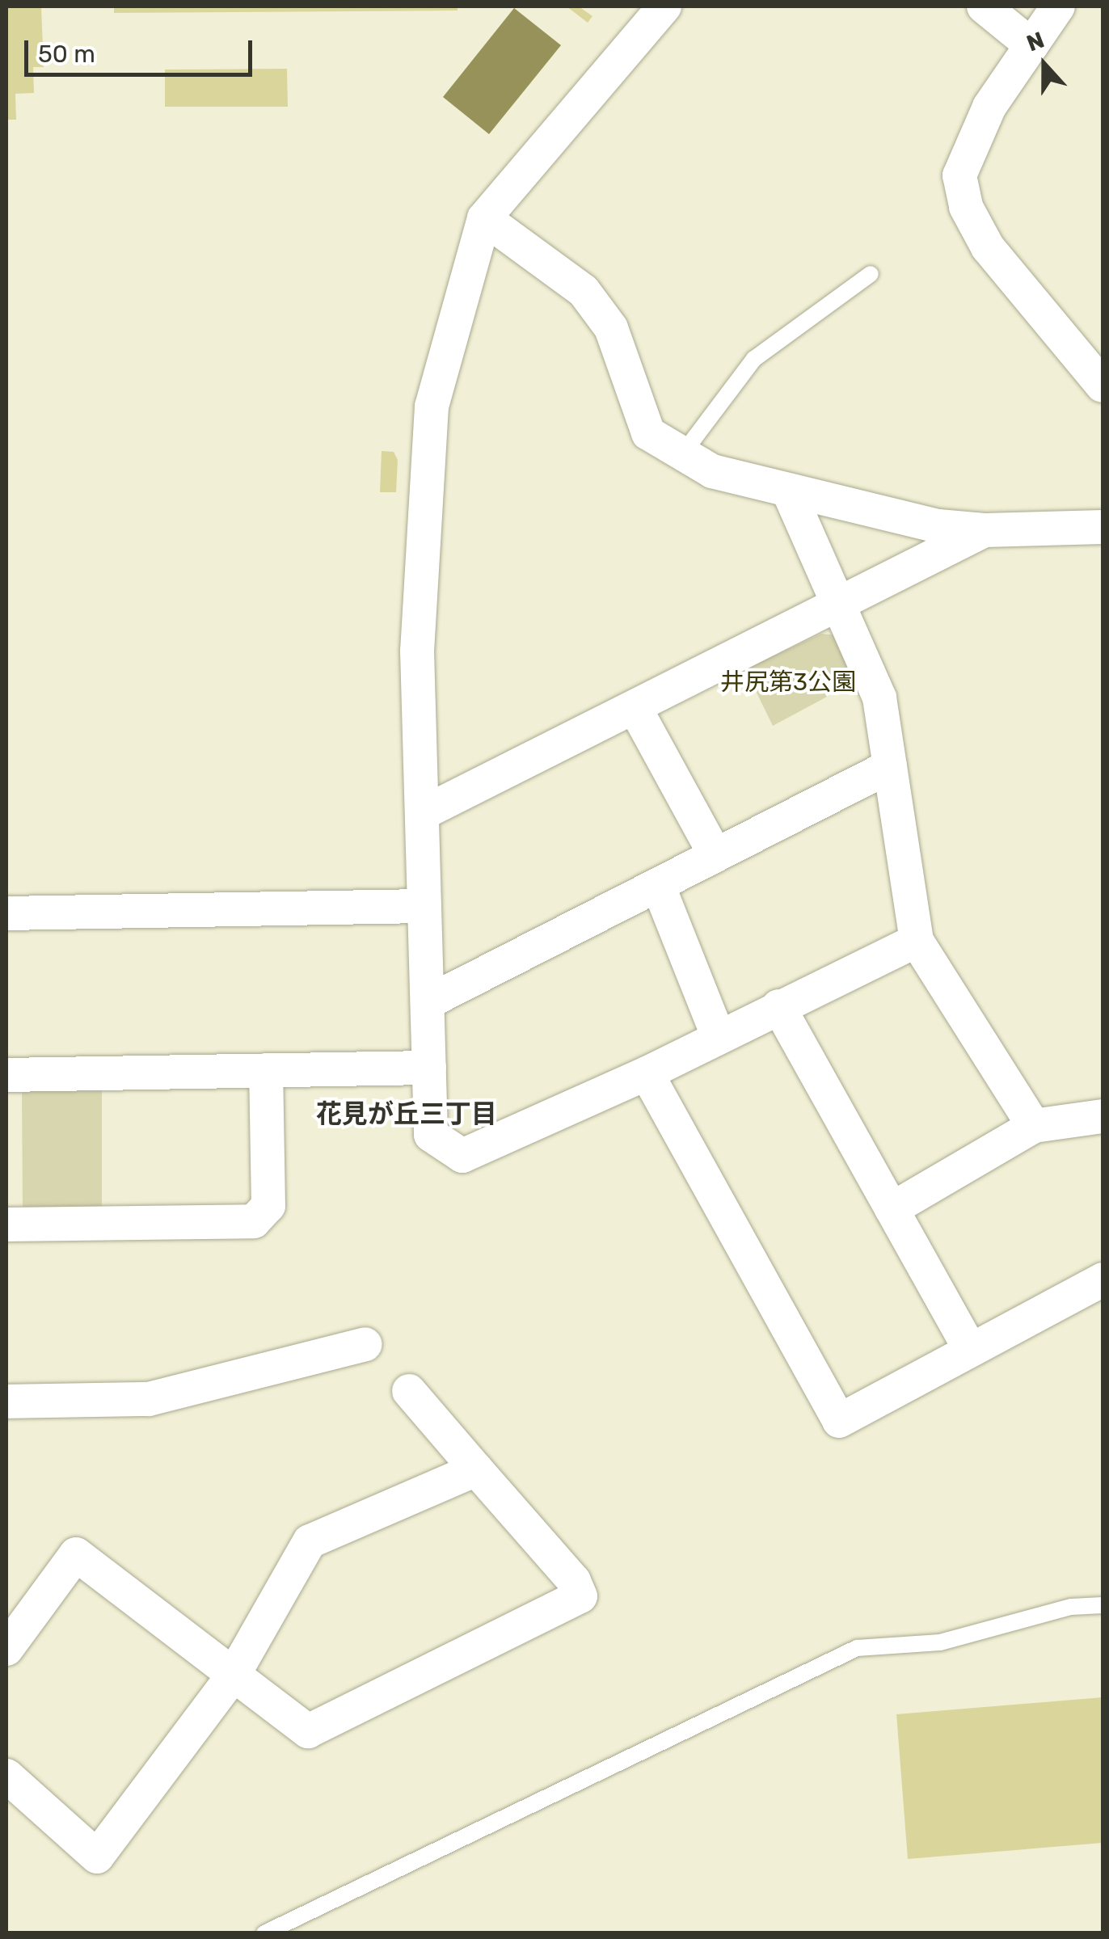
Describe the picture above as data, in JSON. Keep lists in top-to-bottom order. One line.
{"districts":["花見が丘三丁目"],"parks":["井尻第3公園"],"scale_bar":"50 m","north":"top"}
